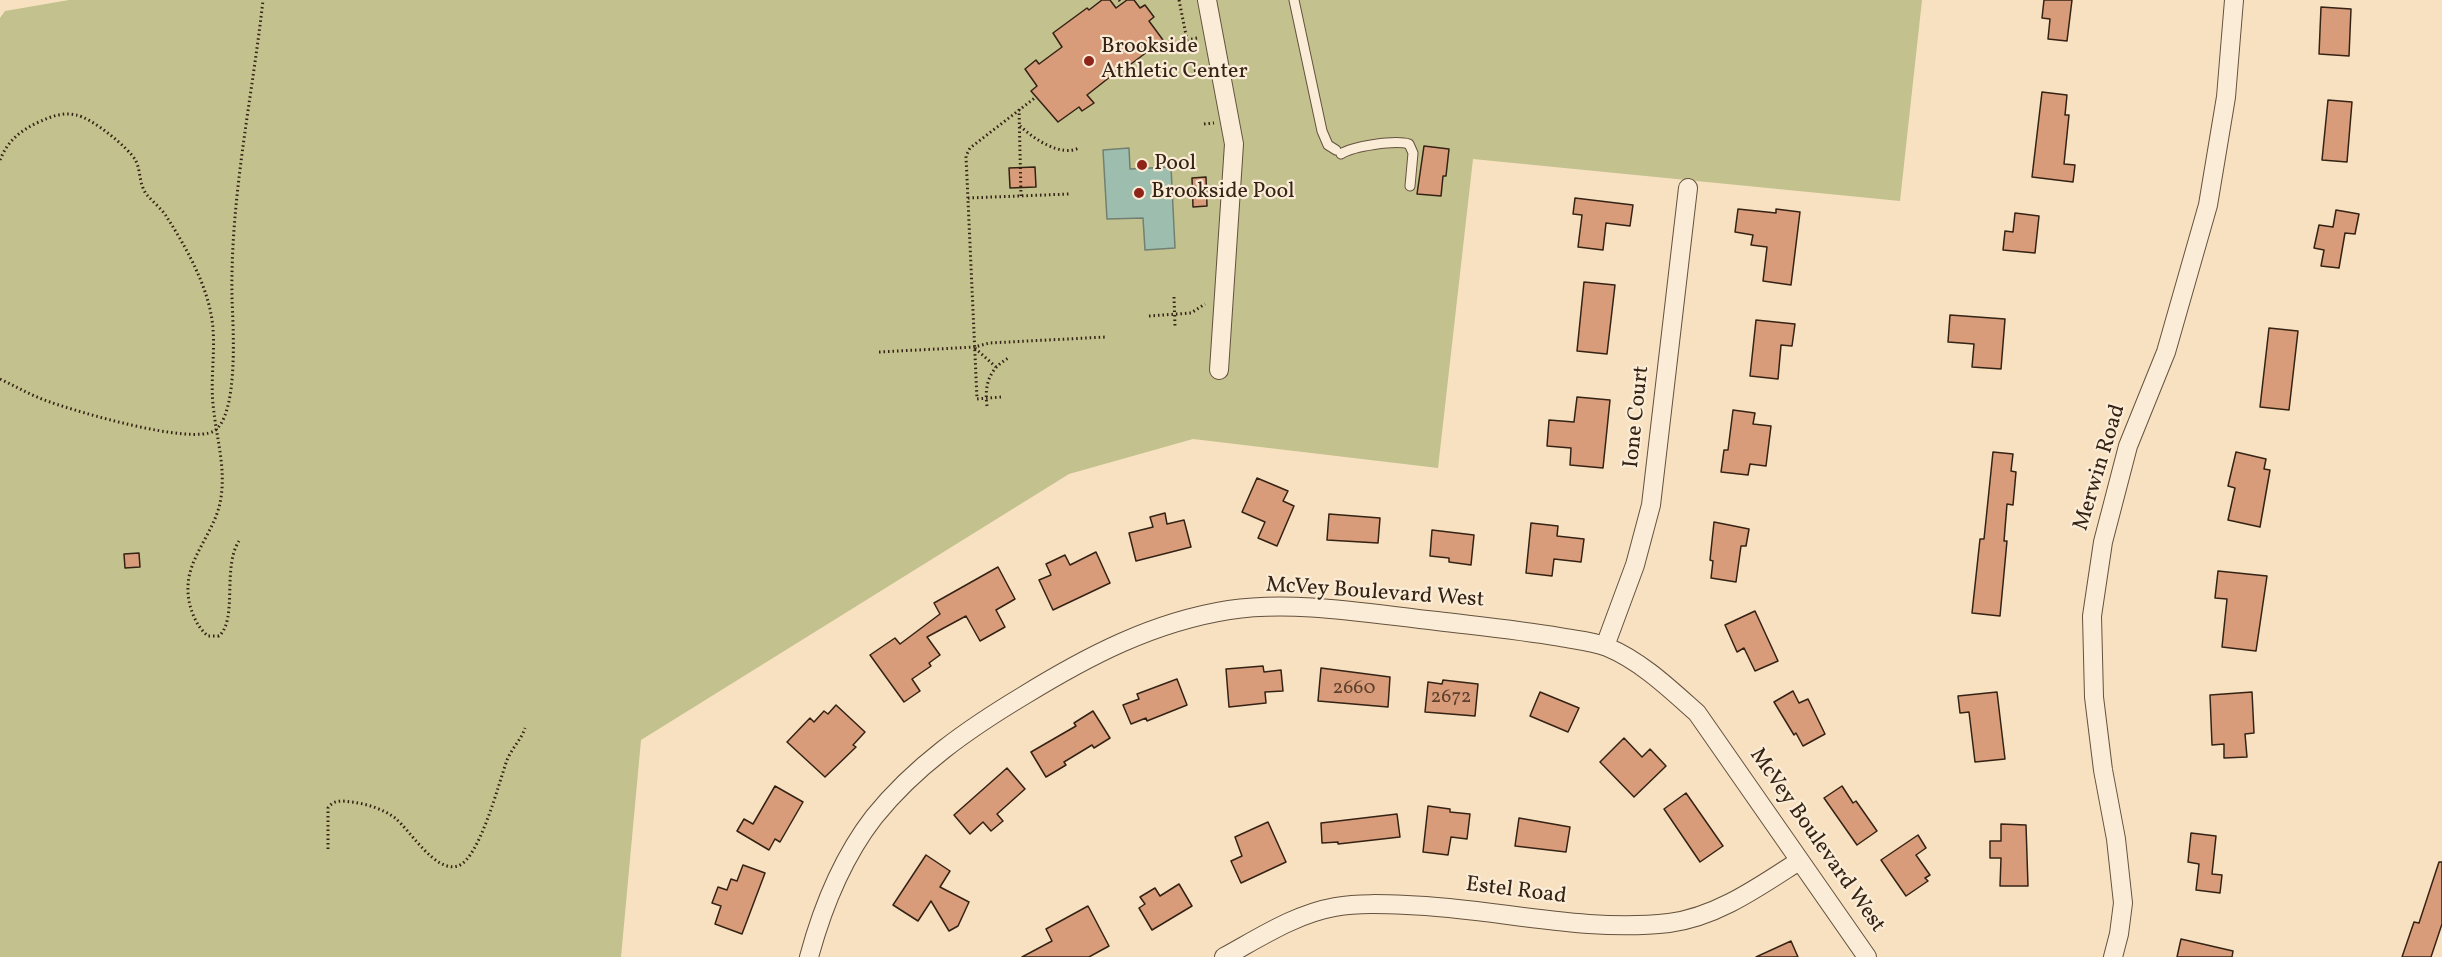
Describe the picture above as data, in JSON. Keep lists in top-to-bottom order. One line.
{"streets":{"street":["Ione Court","Merwin Road","McVey Boulevard West","Estel Road"]},"crossings":[["Ione Court","McVey Boulevard West"],["McVey Boulevard West","Estel Road"]],"places":["Brookside Athletic Center","Pool","Brookside Pool"],"house_numbers":["2660","2672"]}
